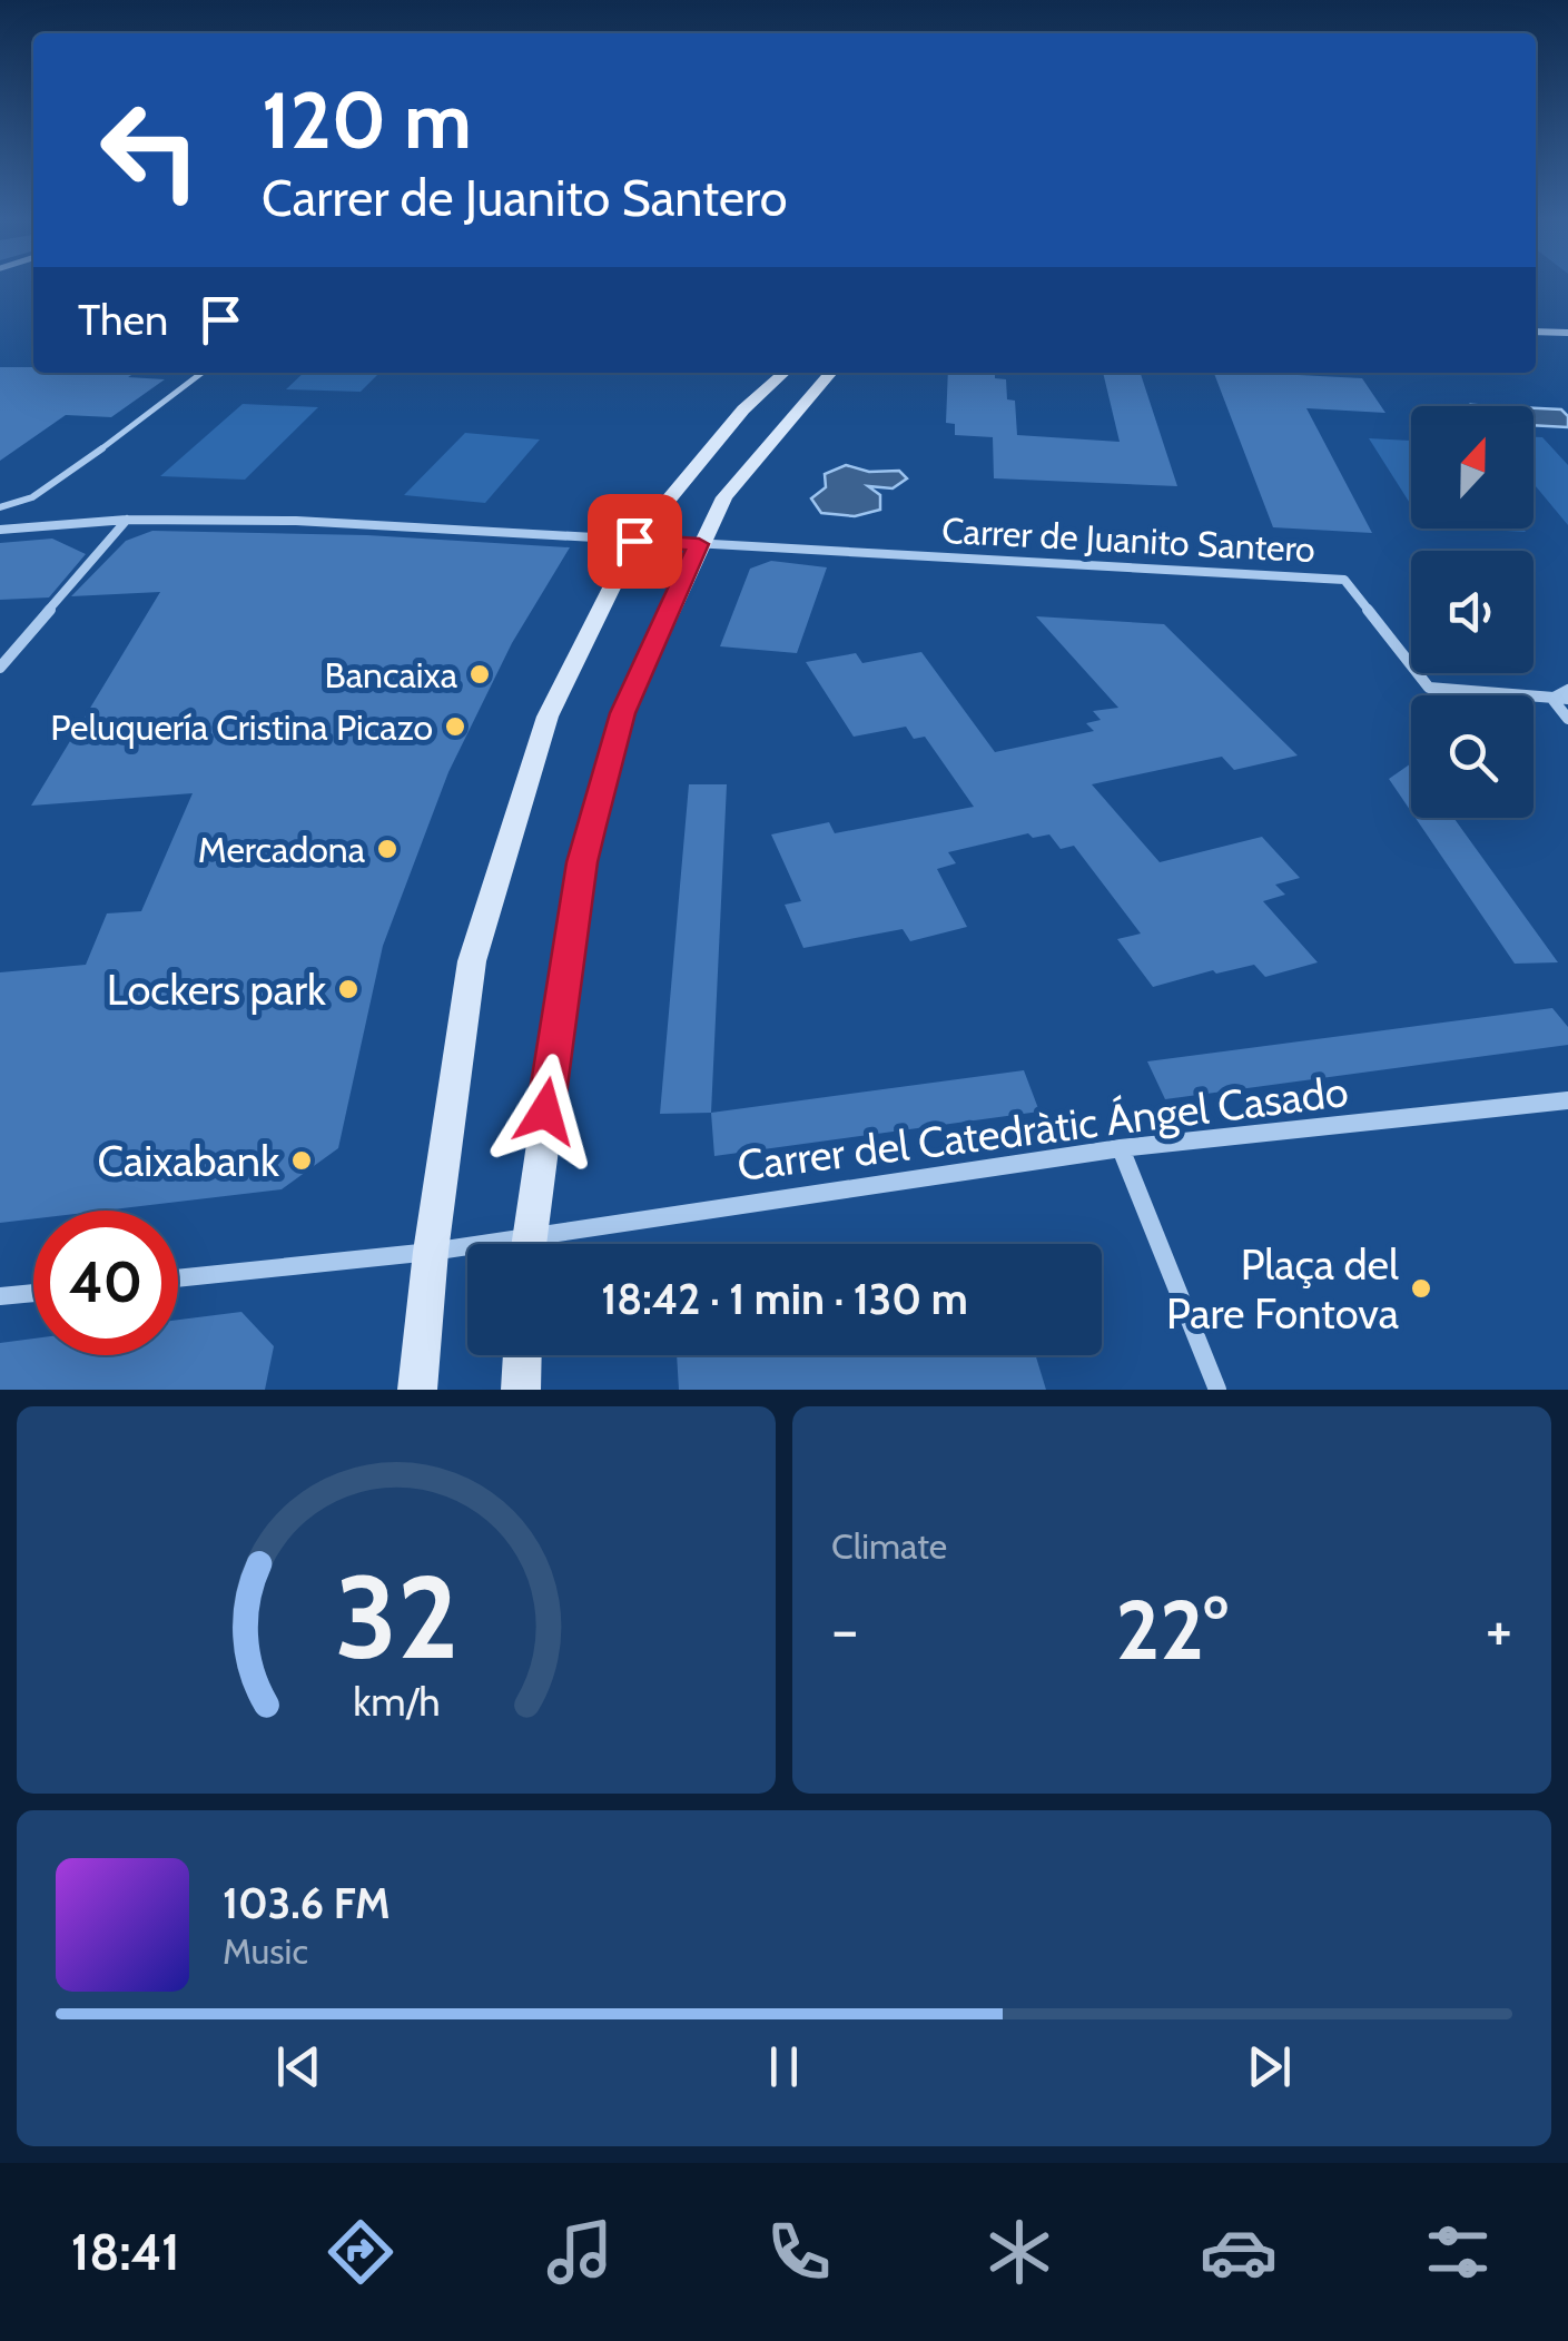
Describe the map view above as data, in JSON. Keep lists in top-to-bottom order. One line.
{"streets":{"street":["Carrer de Juanito Santero","Carrer del Catedràtic Ángel Casado"]},"places":["Bancaixa","Peluquería Cristina Picazo","Mercadona","Lockers park","Caixabank","Plaça del Pare Fontova"],"north":"top","page":{"turn":["120 m","Carrer de Juanito Santero"],"then":"Then","limit":"40","trip":"18:42 · 1 min · 130 m","tile":"Climate","heat":["−","22°","+"],"song":["103.6 FM","Music"],"tabs":"18:41","gauge":["32","km/h"]}}
